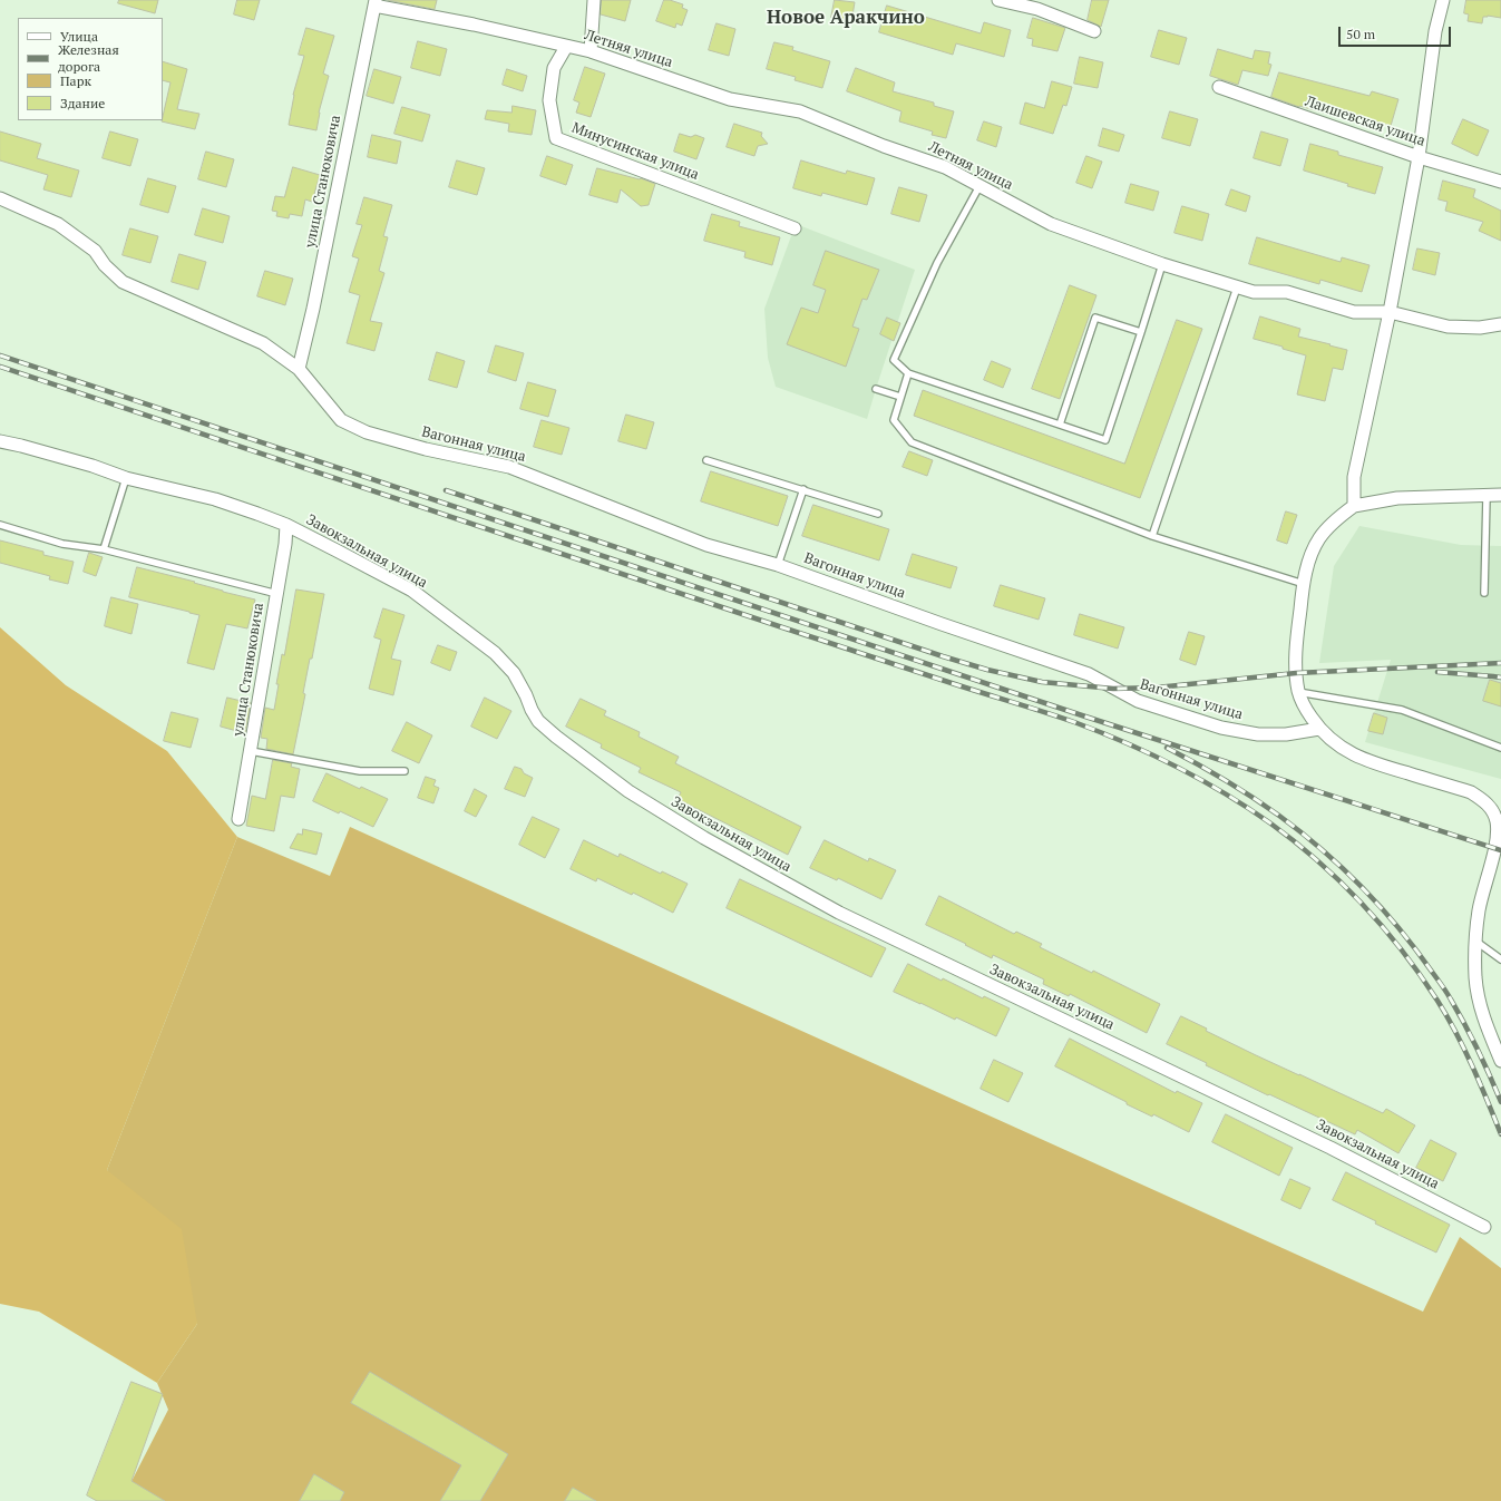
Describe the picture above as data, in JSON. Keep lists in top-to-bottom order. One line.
{"streets":{"street":["Летняя улица","Лаишевская улица","Минусинская улица","улица Станюковича","Вагонная улица","Завокзальная улица"]},"crossings":[["Летняя улица","Минусинская улица"],["Летняя улица","улица Станюковича"],["улица Станюковича","Вагонная улица"],["улица Станюковича","Завокзальная улица"]],"districts":["Новое Аракчино"],"legend":["Улица","Железная дорога","Парк","Здание"],"scale_bar":"50 m"}
